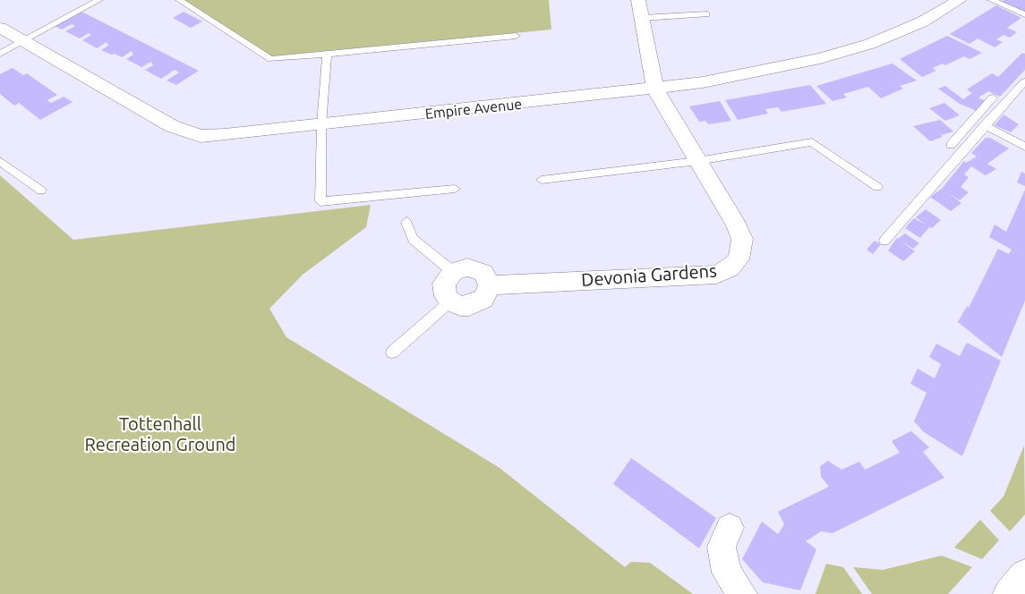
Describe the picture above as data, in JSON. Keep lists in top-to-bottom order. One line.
{"streets":{"street":["Empire Avenue","Devonia Gardens"]},"crossings":[["Empire Avenue","Devonia Gardens"]],"parks":["Tottenhall Recreation Ground"]}
